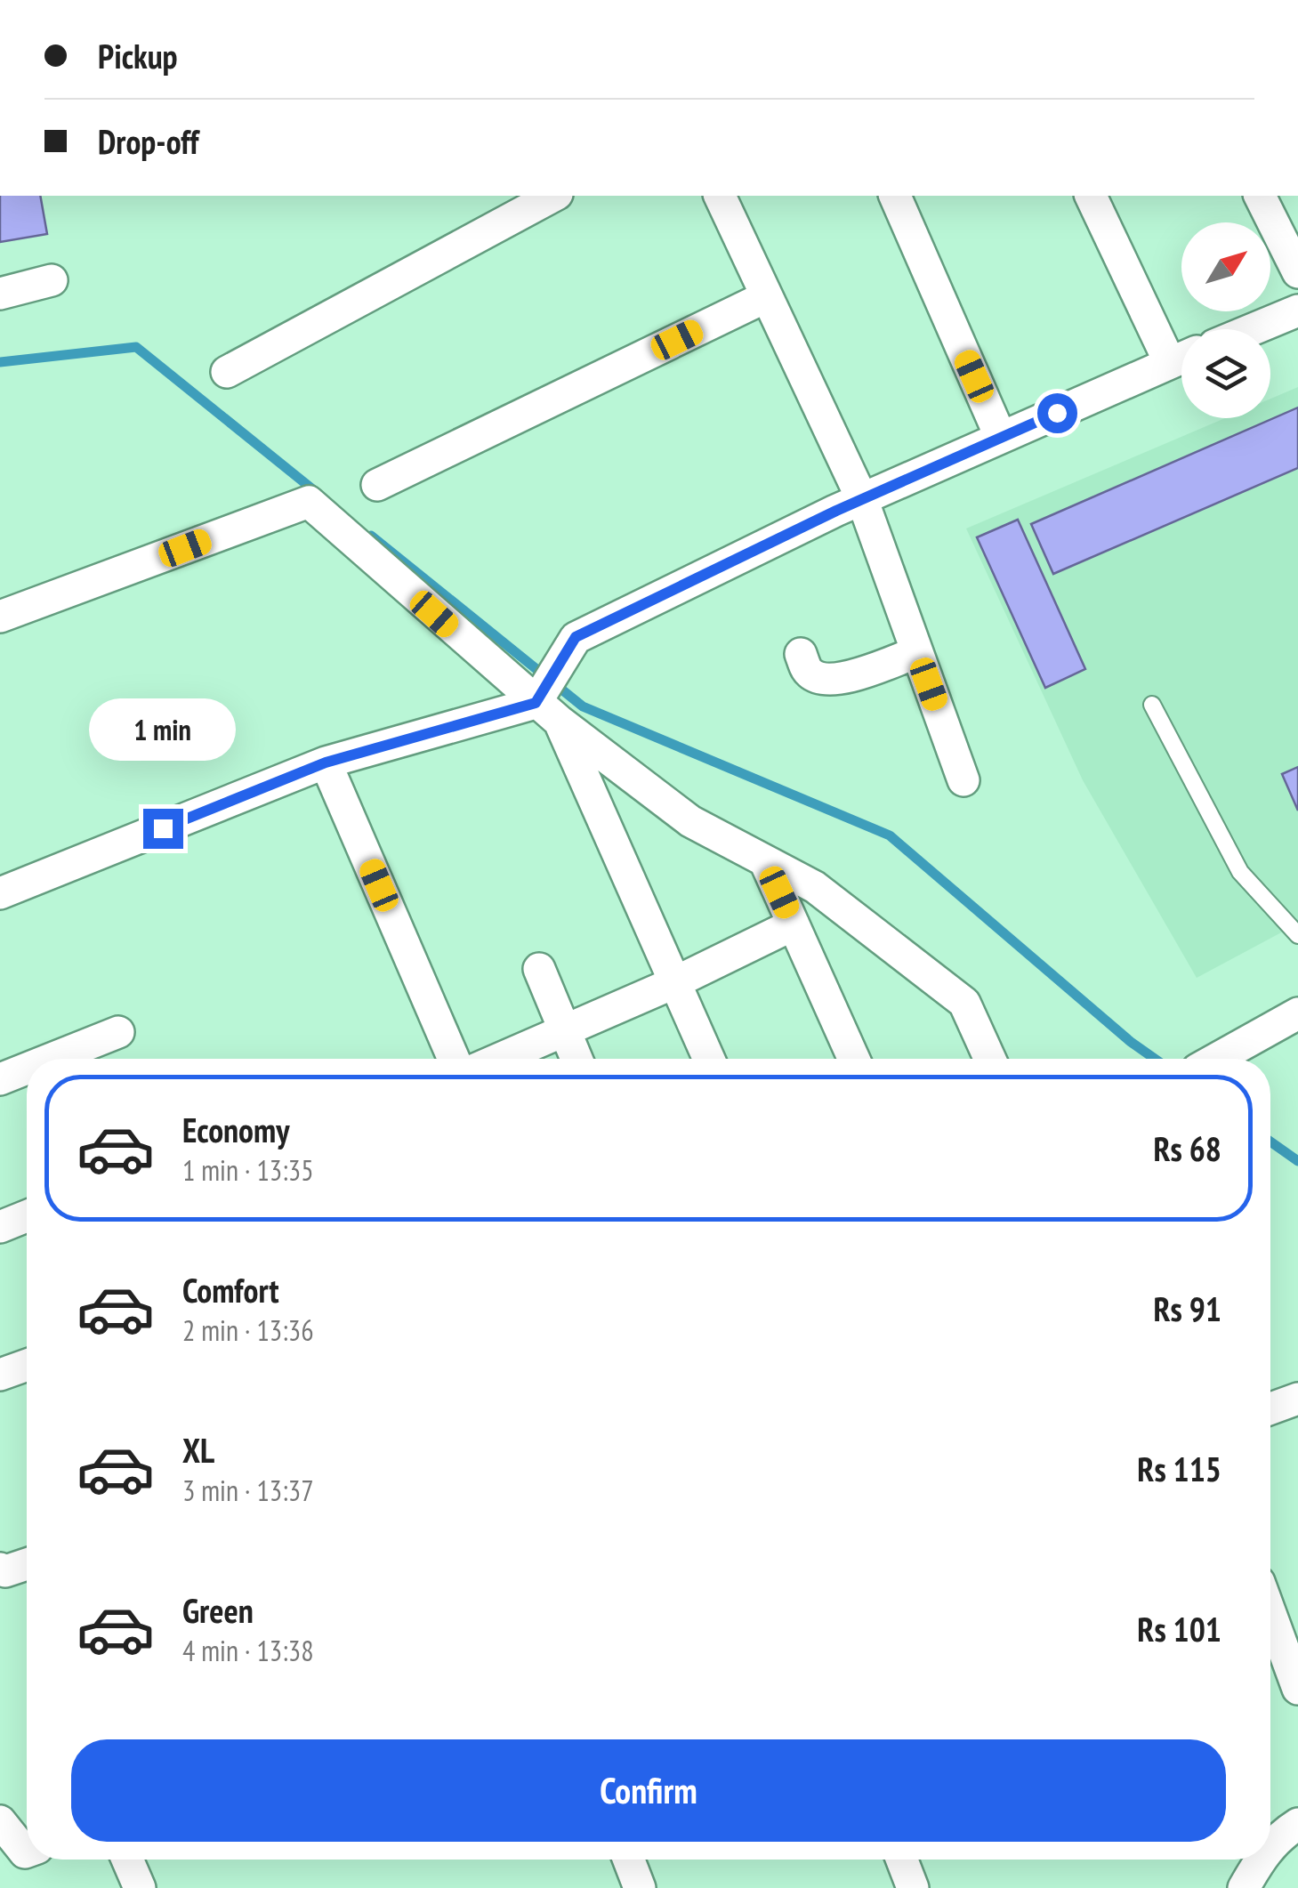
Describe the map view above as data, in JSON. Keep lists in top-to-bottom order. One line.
{"north":"top right","page":{"banner":["Pickup","Drop-off"],"bubble":"1 min","list":[{"name":"Economy","note":"1 min · 13:35","value":"Rs 68"},{"name":"Comfort","note":"2 min · 13:36","value":"Rs 91"},{"name":"XL","note":"3 min · 13:37","value":"Rs 115"},{"name":"Green","note":"4 min · 13:38","value":"Rs 101"}],"buttons":"Confirm"}}
